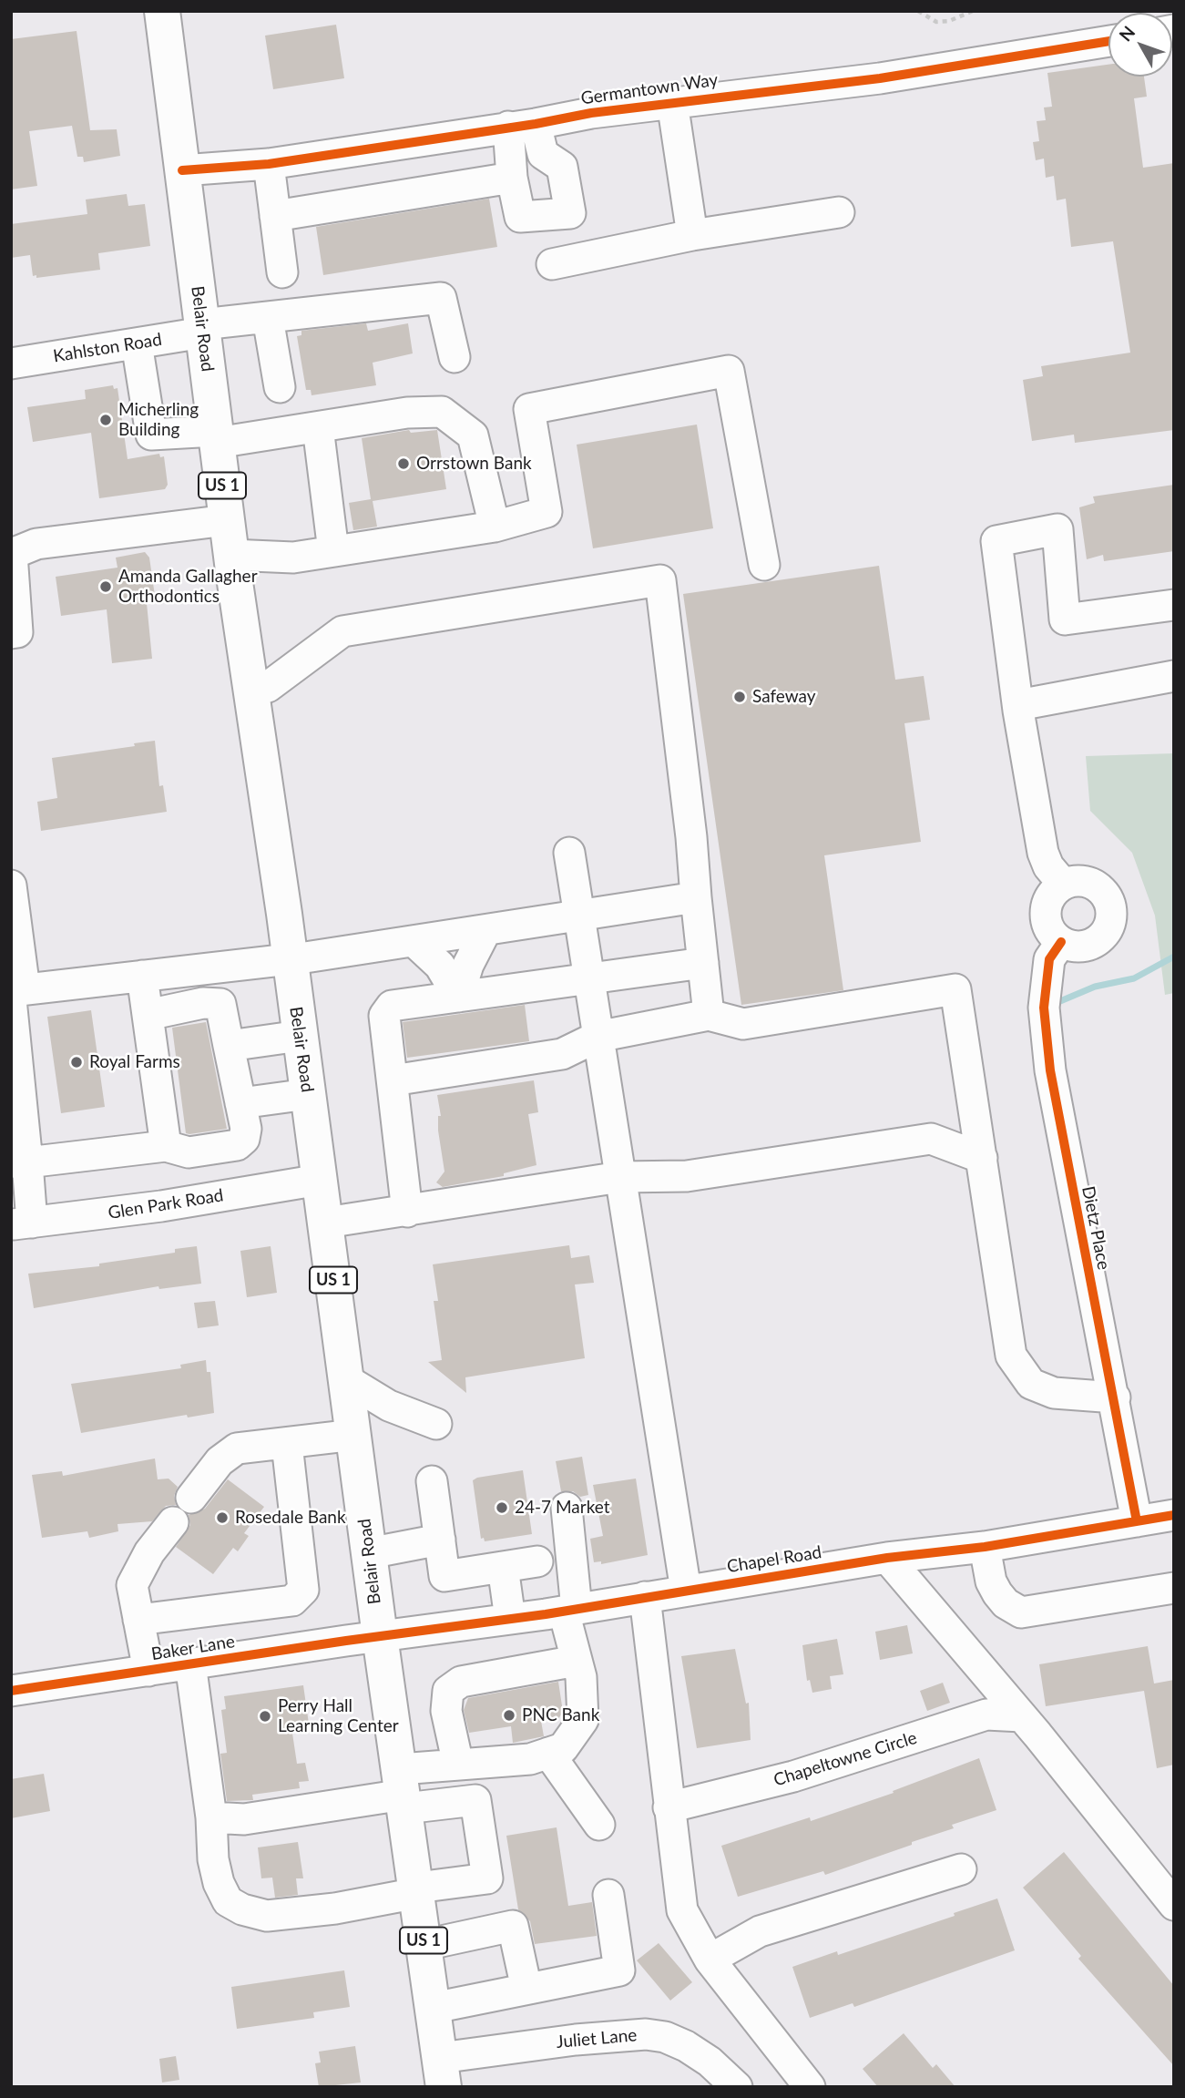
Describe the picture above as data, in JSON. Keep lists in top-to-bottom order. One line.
{"streets":{"highway":["Belair Road","US 1"],"street":["Germantown Way","Kahlston Road","Glen Park Road","Dietz Place","Chapel Road","Baker Lane","Chapeltowne Circle","Juliet Lane"]},"crossings":[["Germantown Way","Belair Road"],["Belair Road","Kahlston Road"],["Belair Road","Glen Park Road"],["Belair Road","Chapel Road"],["Belair Road","Baker Lane"],["Belair Road","Juliet Lane"],["Dietz Place","Chapel Road"],["Chapel Road","Baker Lane"]],"places":["Micherling Building","Orrstown Bank","Amanda Gallagher Orthodontics","Safeway","Royal Farms","24-7 Market","Rosedale Bank","PNC Bank","Perry Hall Learning Center"],"north":"top left"}
